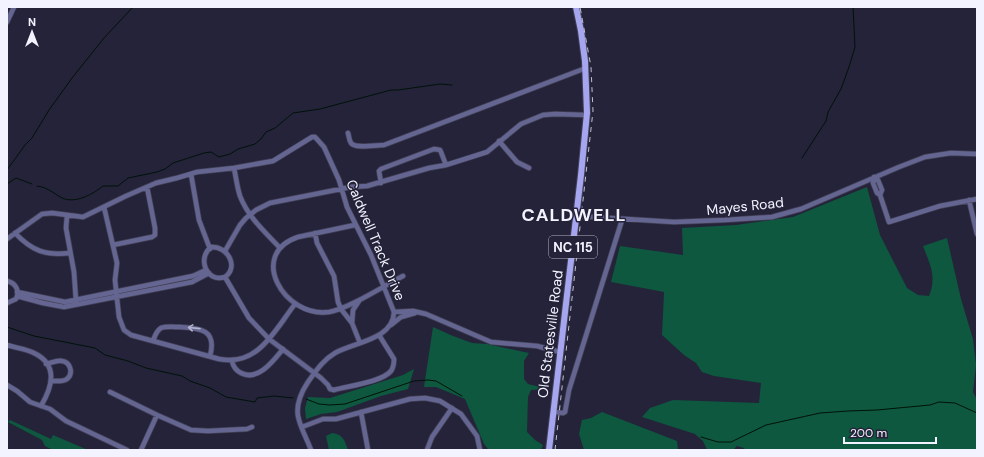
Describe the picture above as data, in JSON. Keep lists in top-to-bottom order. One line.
{"streets":{"main road":["NC 115","Old Statesville Road"],"street":["Mayes Road","Caldwell Track Drive"]},"crossings":[["Mayes Road","Old Statesville Road"]],"districts":["CALDWELL"],"scale_bar":"200 m","north":"top"}
